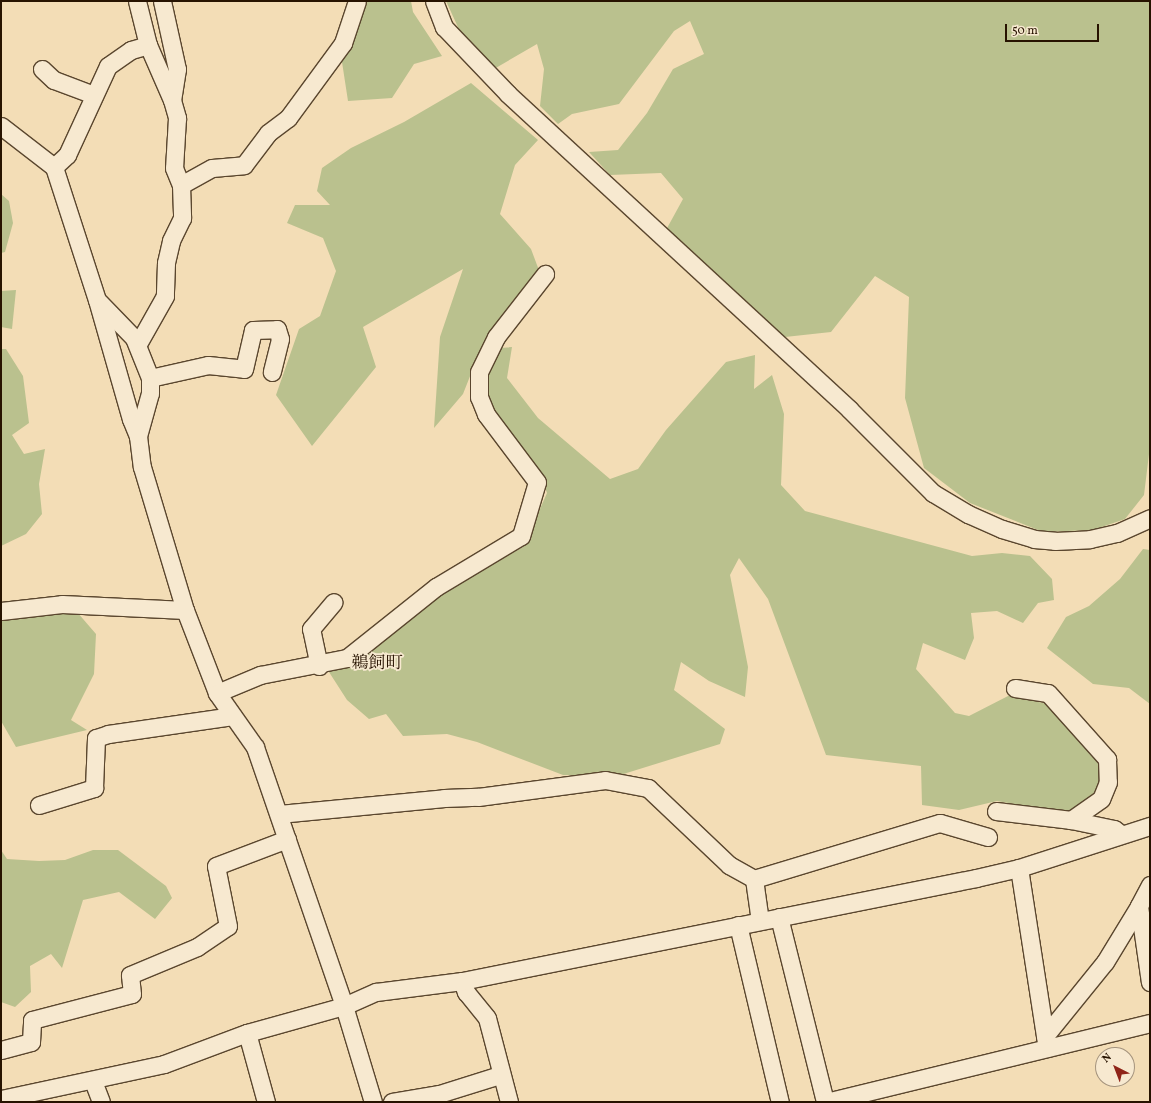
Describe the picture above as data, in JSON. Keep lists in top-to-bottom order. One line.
{"districts":["鵜飼町"],"scale_bar":"50 m","north":"top left"}
